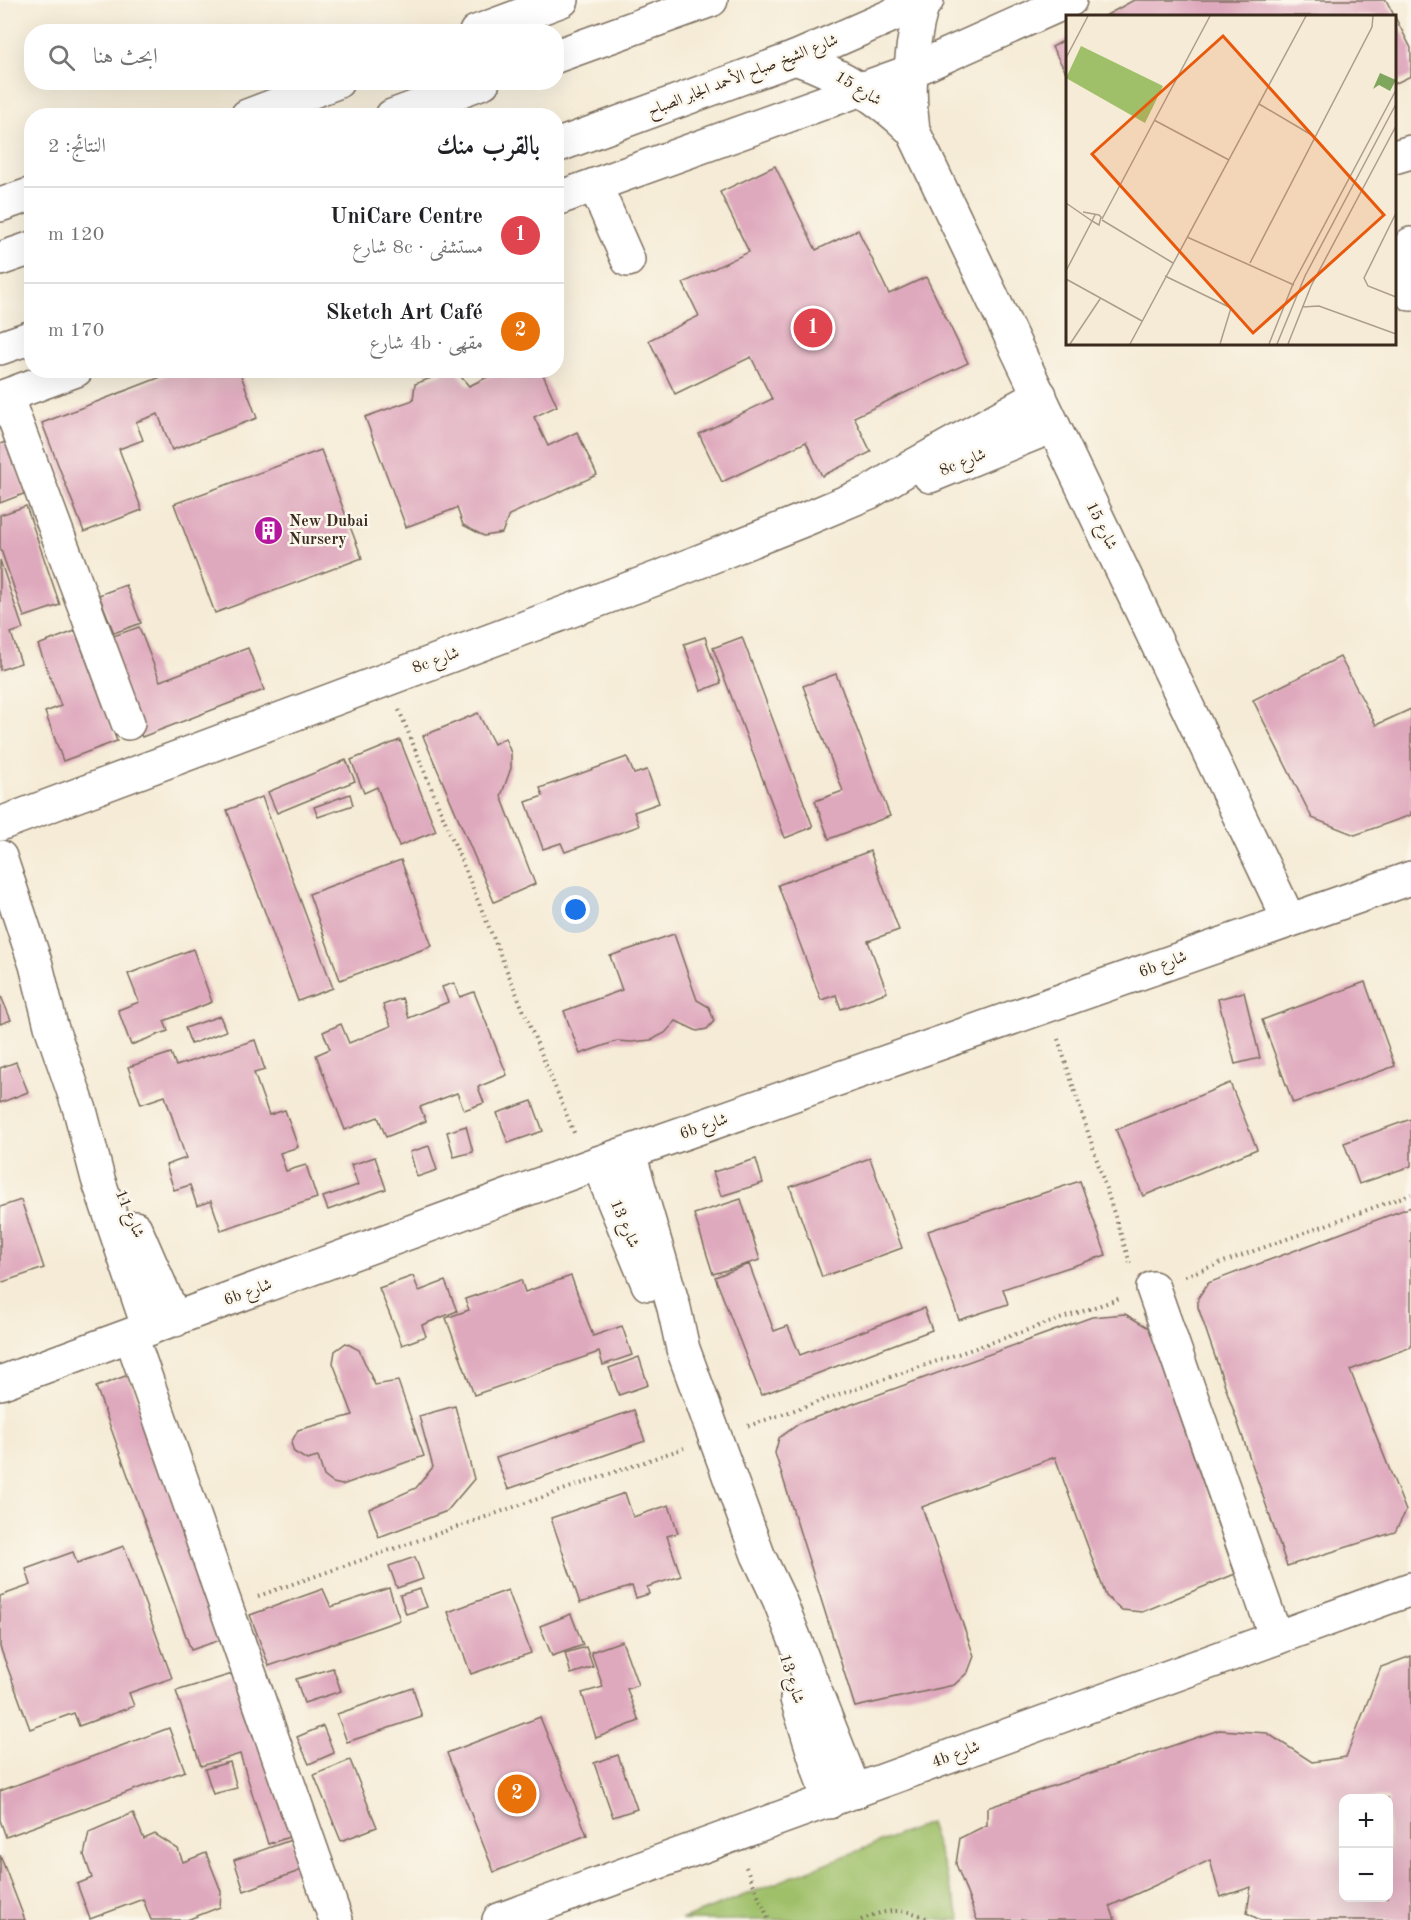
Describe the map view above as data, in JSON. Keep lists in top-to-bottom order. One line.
{"streets":{"street":["شارع الشيخ صباح الأحمد الجابر الصباح","شارع 15","8c شارع","6b شارع","شارع 11","شارع 13","4b شارع"]},"crossings":[["شارع الشيخ صباح الأحمد الجابر الصباح","شارع 15"],["شارع 15","8c شارع"],["شارع 15","6b شارع"],["6b شارع","شارع 11"],["6b شارع","شارع 13"],["شارع 13","4b شارع"]],"places":{"building":["New Dubai Nursery"]},"page":{"search":"ابحث هنا","heading":["بالقرب منك","النتائج: 2"],"list":[{"mark":"1","name":"UniCare Centre","note":"مستشفى · 8c شارع","value":"120 m"},{"mark":"2","name":"Sketch Art Café","note":"مقهى · 4b شارع","value":"170 m"}],"pins":["1","2"],"map_buttons":["+","−"]}}
